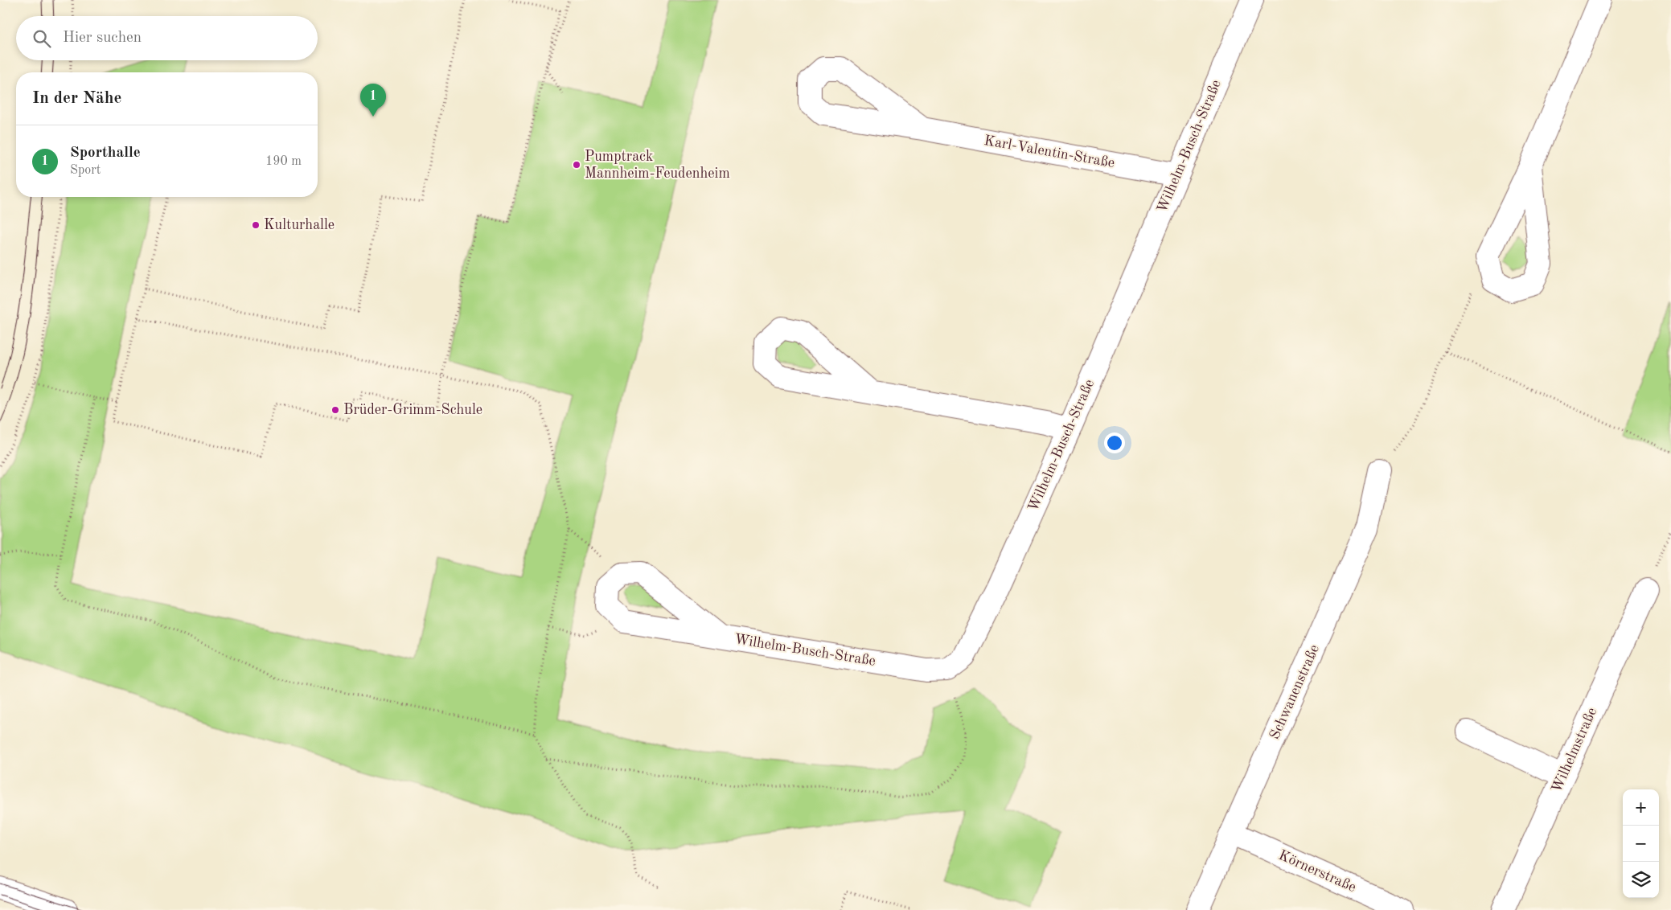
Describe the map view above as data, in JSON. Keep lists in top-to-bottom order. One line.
{"streets":{"street":["Wilhelm-Busch-Straße","Karl-Valentin-Straße","Schwanenstraße","Wilhelmstraße","Körnerstraße"]},"crossings":[["Wilhelm-Busch-Straße","Karl-Valentin-Straße"],["Schwanenstraße","Körnerstraße"]],"places":["Pumptrack Mannheim-Feudenheim","Kulturhalle","Brüder-Grimm-Schule"],"page":{"search":"Hier suchen","heading":"In der Nähe","pins":"1","list":[{"mark":"1","name":"Sporthalle","note":"Sport","value":"190 m"}],"map_buttons":["+","−"]}}
